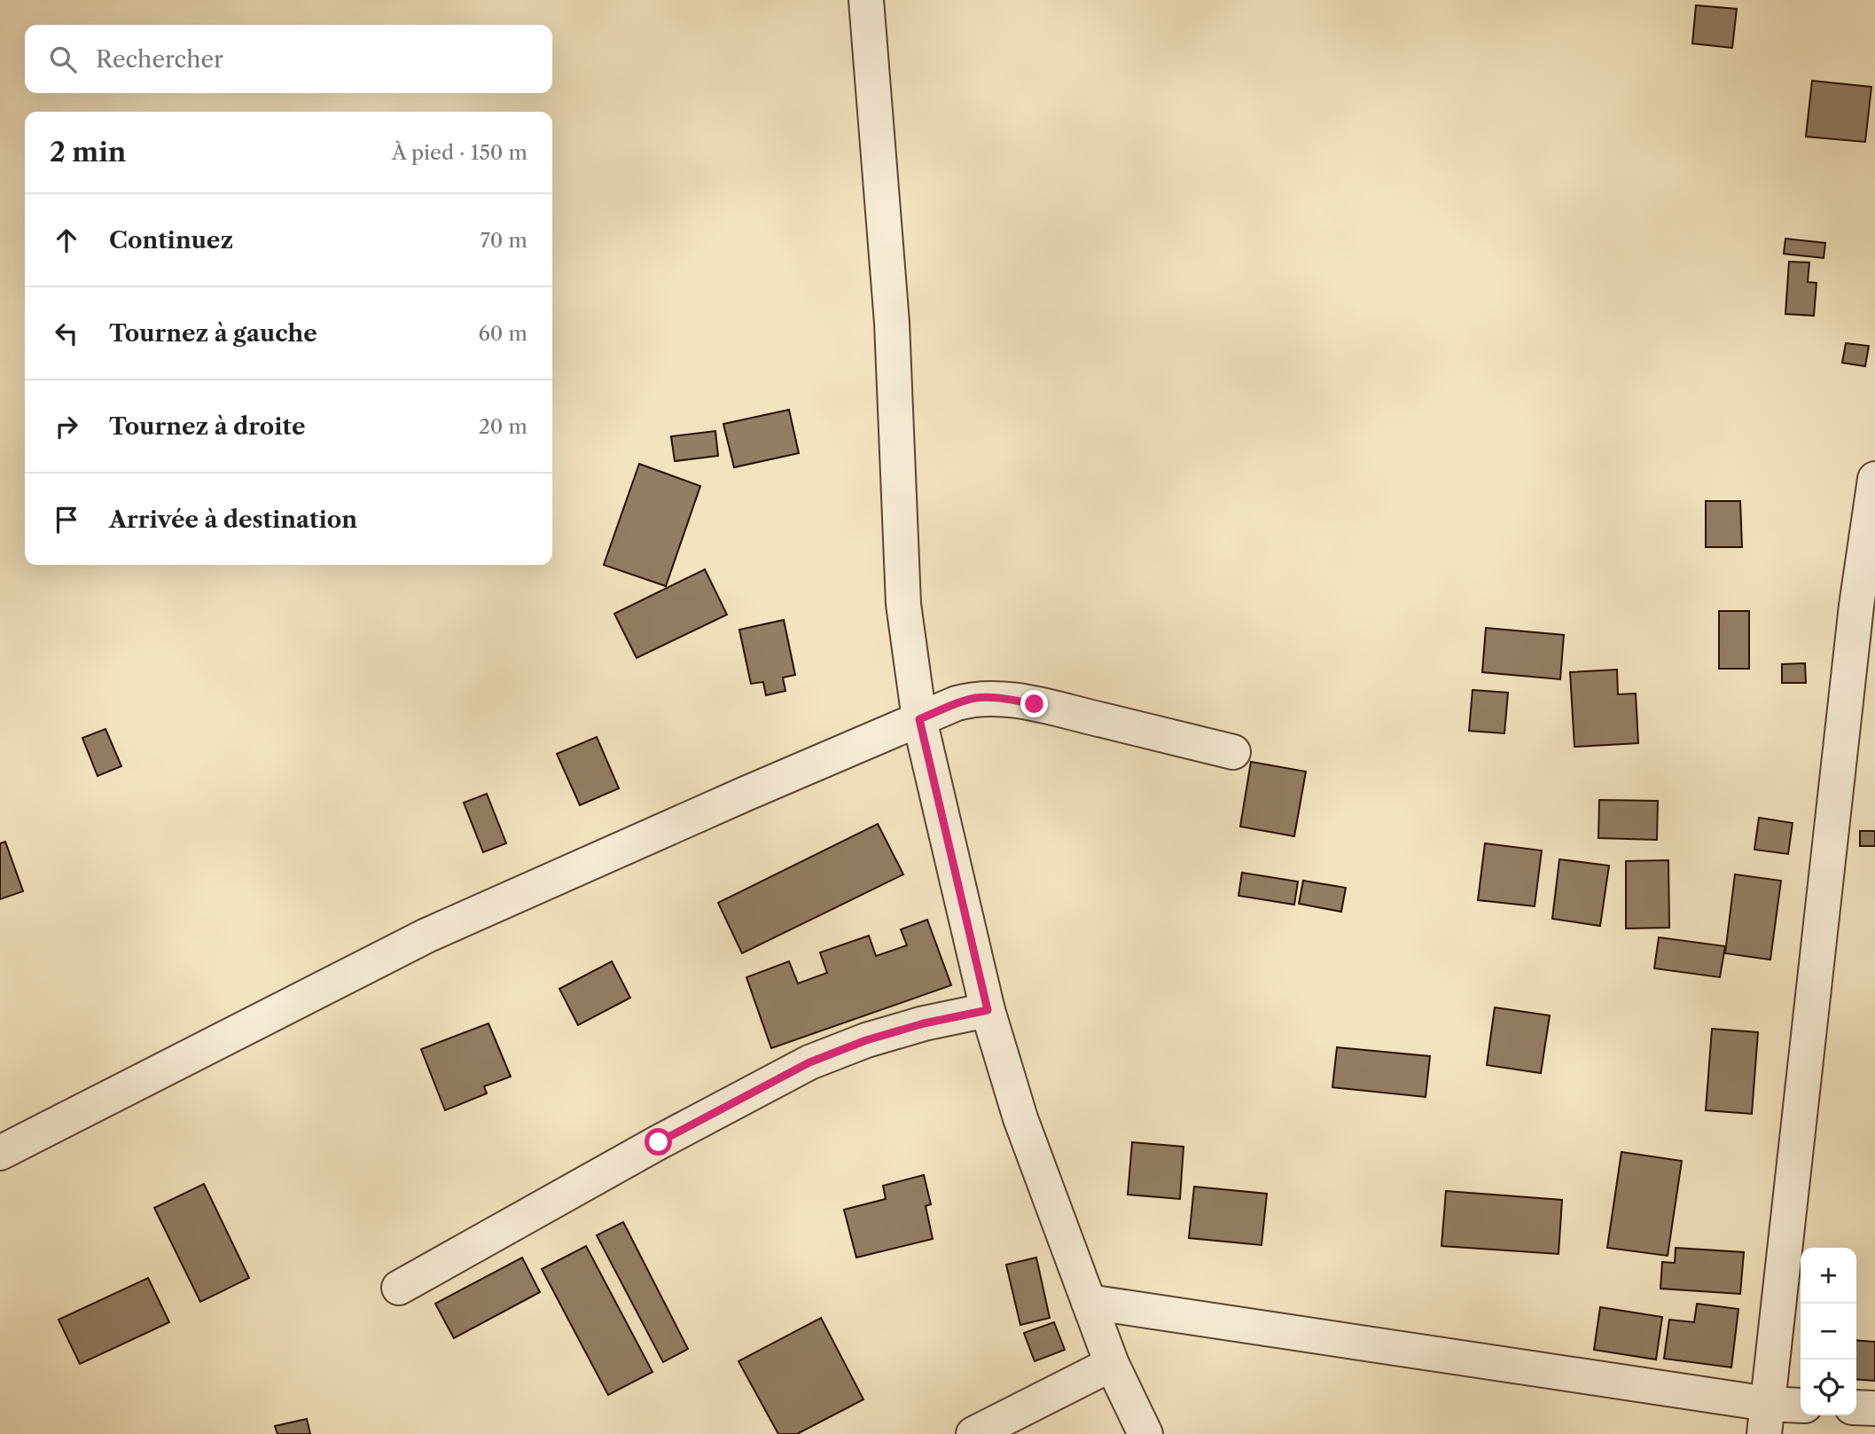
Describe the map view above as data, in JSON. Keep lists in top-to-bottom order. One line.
{"page":{"search":"Rechercher","heading":["2 min","À pied · 150 m"],"list":[["Continuez","70 m"],["Tournez à gauche","60 m"],["Tournez à droite","20 m"],"Arrivée à destination"],"map_buttons":["+","−"]}}
